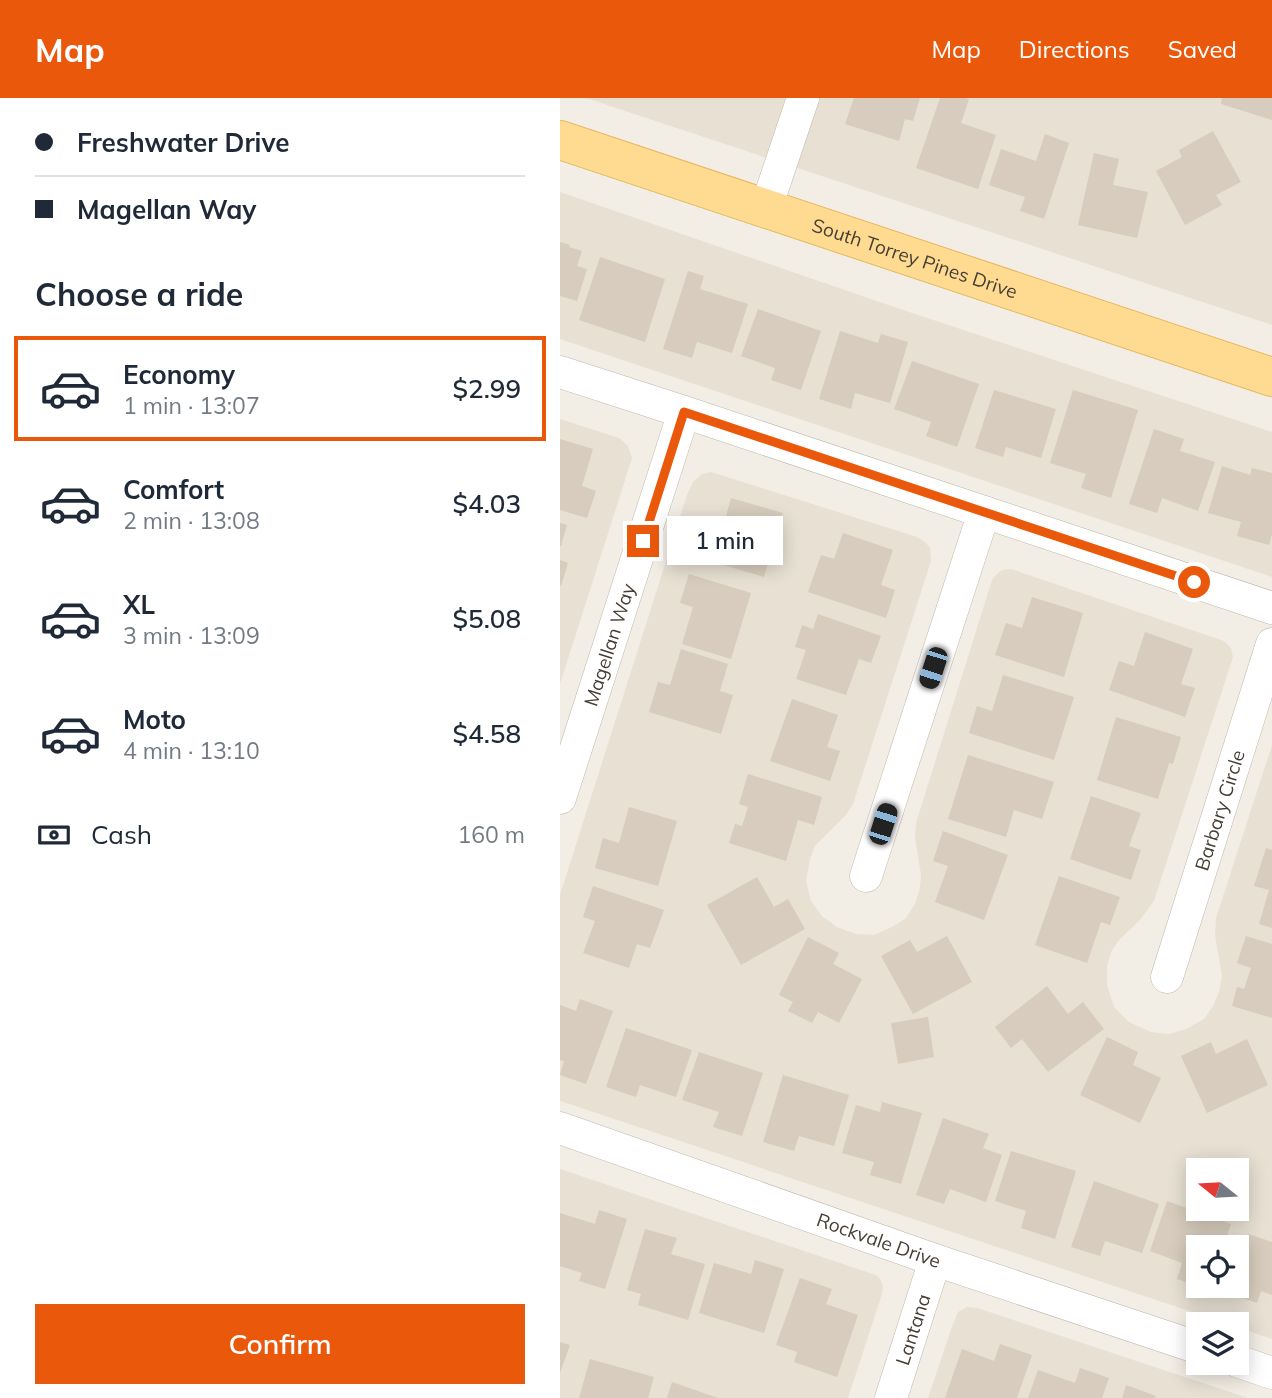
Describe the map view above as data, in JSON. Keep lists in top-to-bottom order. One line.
{"streets":{"main road":["South Torrey Pines Drive"],"street":["Magellan Way","Barbary Circle","Rockvale Drive","Lantana"]},"crossings":[["Rockvale Drive","Lantana"]],"north":"left","page":{"header":"Map","nav":["Map","Directions","Saved"],"banner":["Freshwater Drive","Magellan Way"],"heading":"Choose a ride","list":[{"name":"Economy","note":"1 min · 13:07","value":"$2.99"},{"name":"Comfort","note":"2 min · 13:08","value":"$4.03"},{"name":"XL","note":"3 min · 13:09","value":"$5.08"},{"name":"Moto","note":"4 min · 13:10","value":"$4.58"}],"bubble":"1 min","pay":["Cash","160 m"],"buttons":"Confirm"}}
